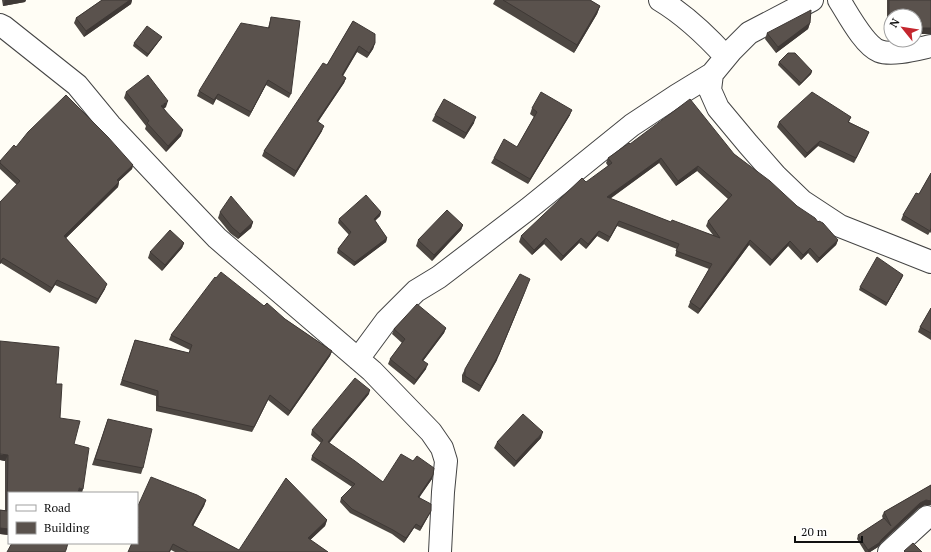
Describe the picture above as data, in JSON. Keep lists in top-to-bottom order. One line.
{"legend":["Road","Building"],"scale_bar":"20 m","north":"top left"}
